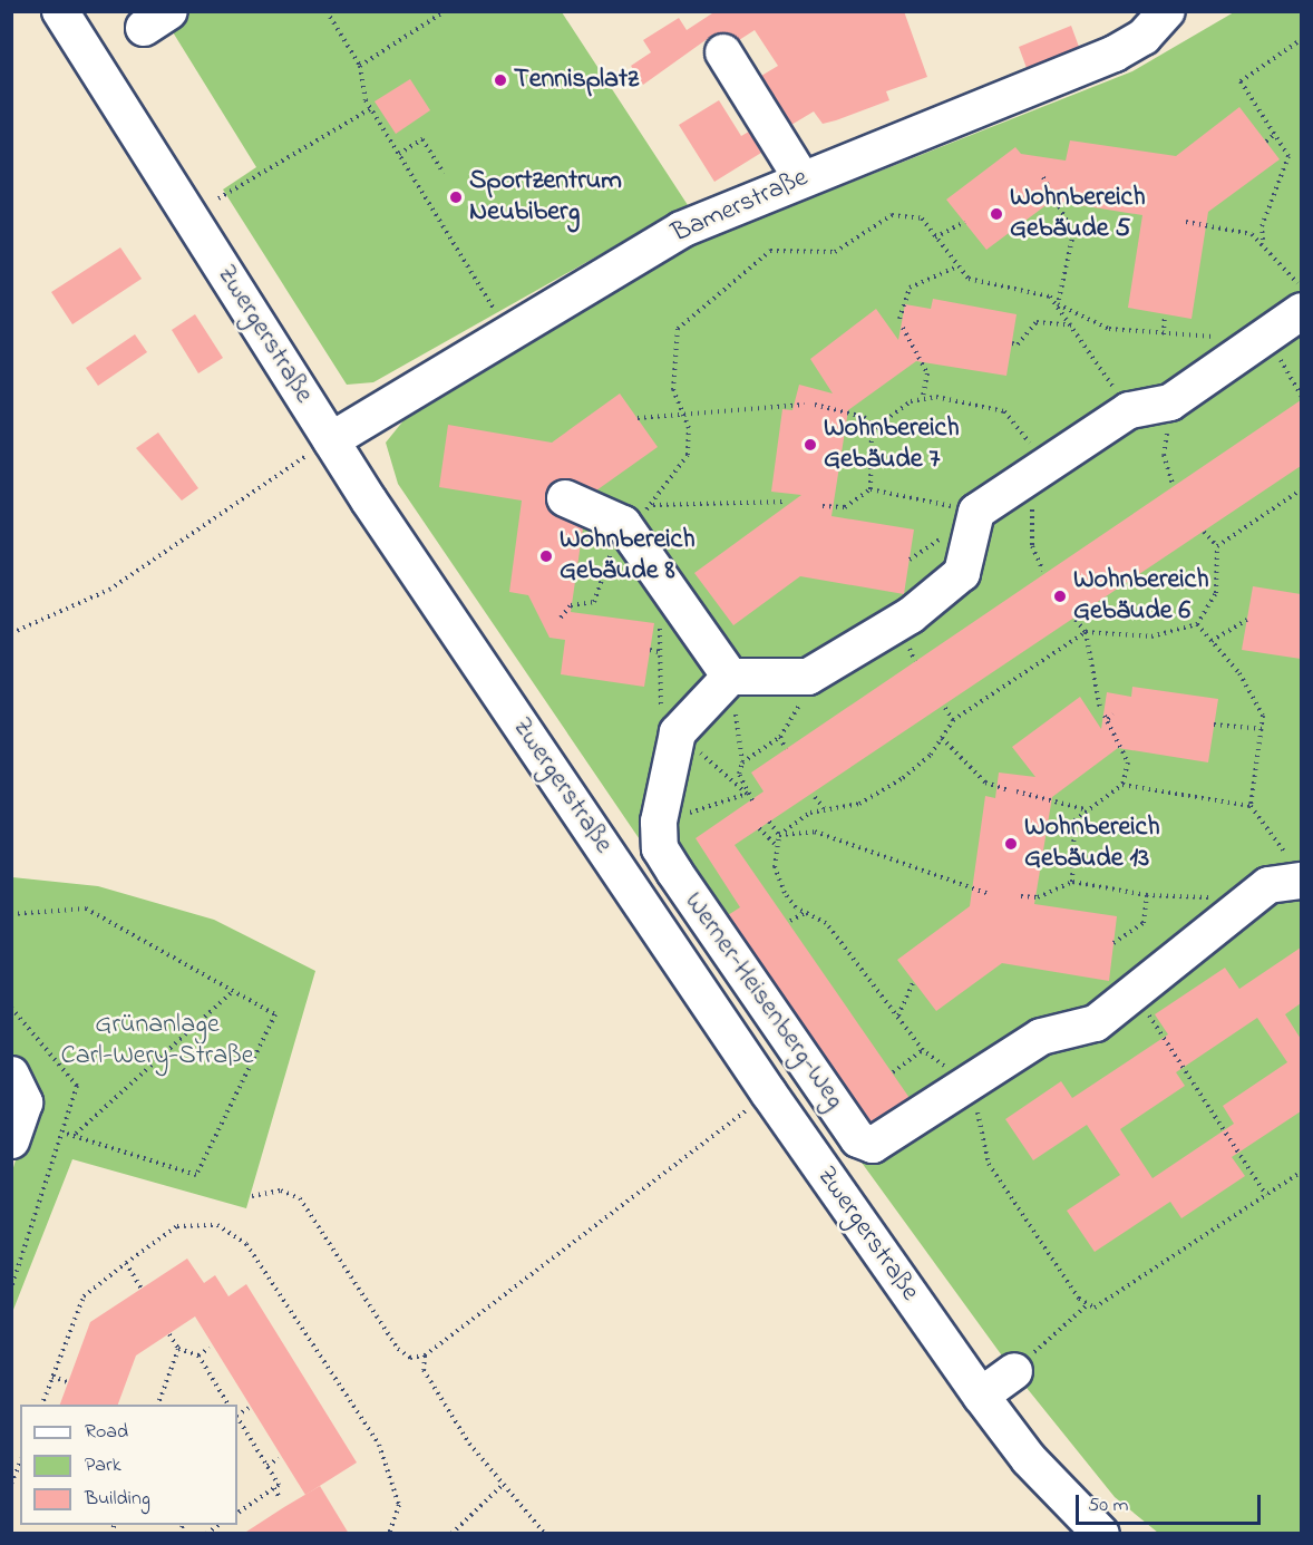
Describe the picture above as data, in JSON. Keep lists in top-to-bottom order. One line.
{"streets":{"street":["Bamerstraße","Zwergerstraße","Werner-Heisenberg-Weg"]},"crossings":[["Bamerstraße","Zwergerstraße"]],"parks":["Grünanlage Carl-Wery-Straße"],"places":["Tennisplatz","Sportzentrum Neubiberg","Wohnbereich Gebäude 5","Wohnbereich Gebäude 7","Wohnbereich Gebäude 8","Wohnbereich Gebäude 6","Wohnbereich Gebäude 13"],"legend":["Road","Park","Building"],"scale_bar":"50 m"}
